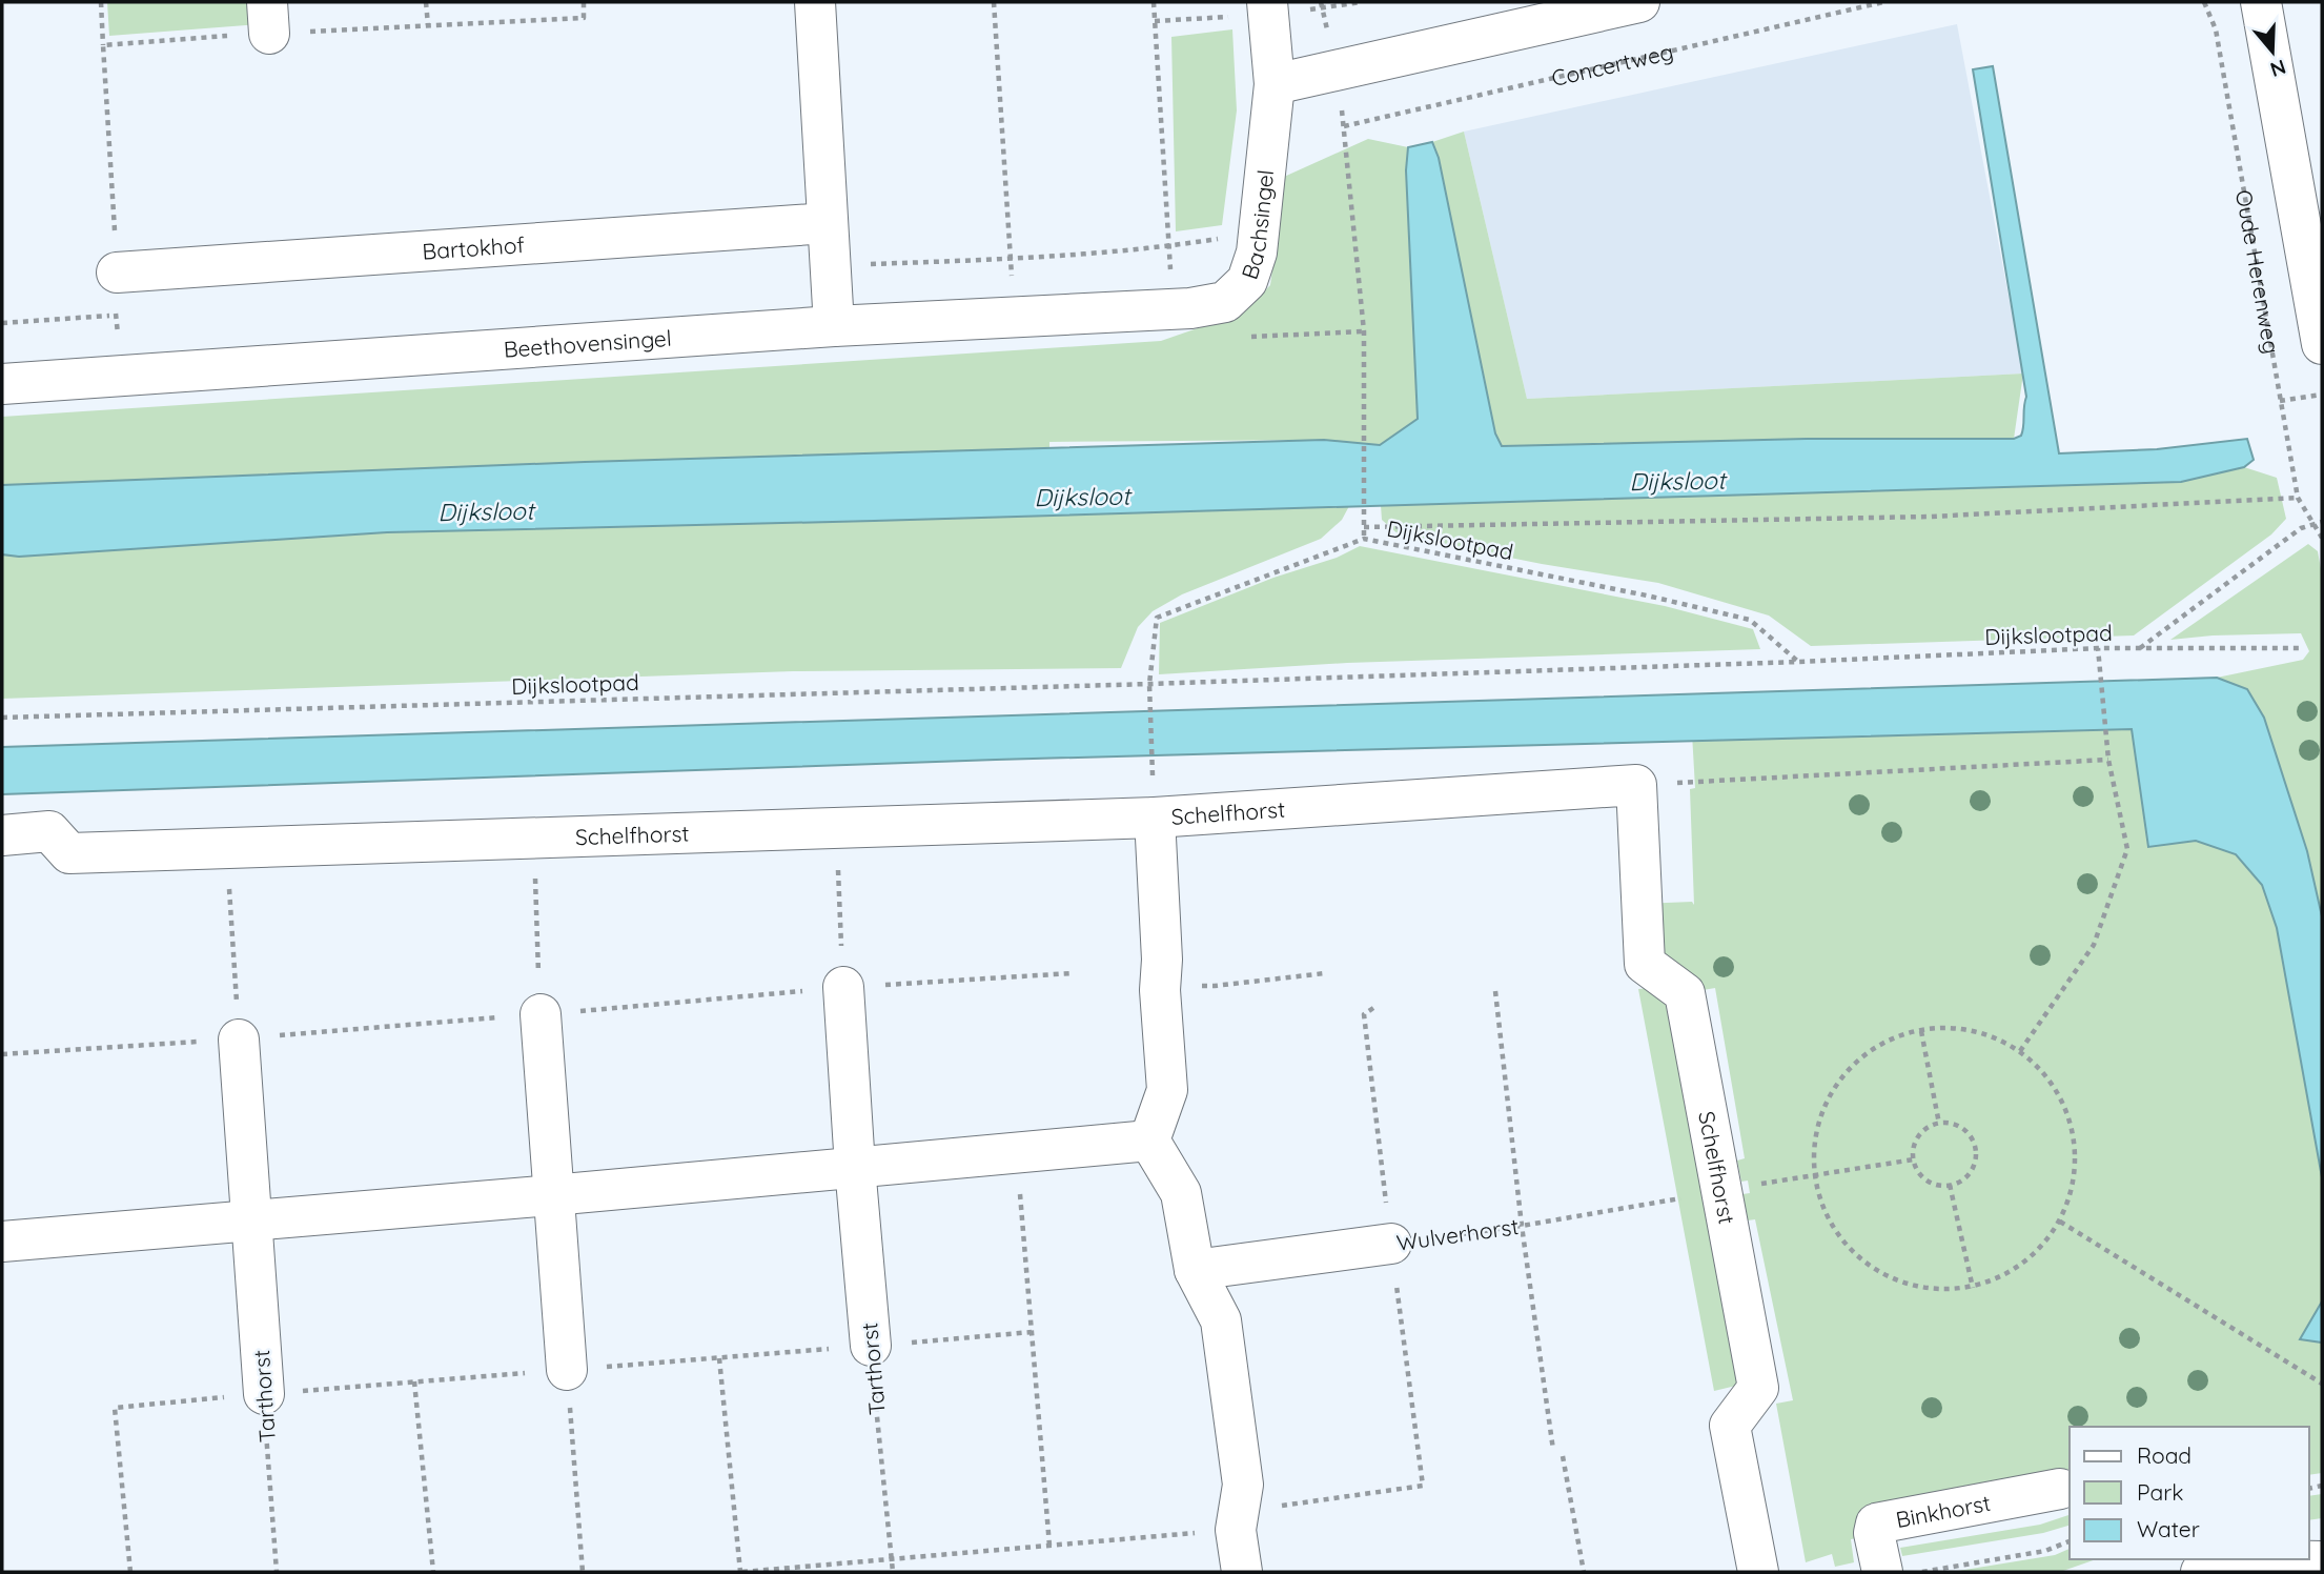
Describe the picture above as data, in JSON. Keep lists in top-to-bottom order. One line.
{"streets":{"street":["Bachsingel","Bartokhof","Beethovensingel","Schelfhorst","Wulverhorst","Tarthorst","Binkhorst"],"path":["Concertweg","Oude Herenweg","Dijkslootpad"]},"crossings":[["Bachsingel","Beethovensingel"],["Schelfhorst","Wulverhorst"]],"water":["Dijksloot"],"legend":["Road","Park","Water"],"north":"bottom"}
